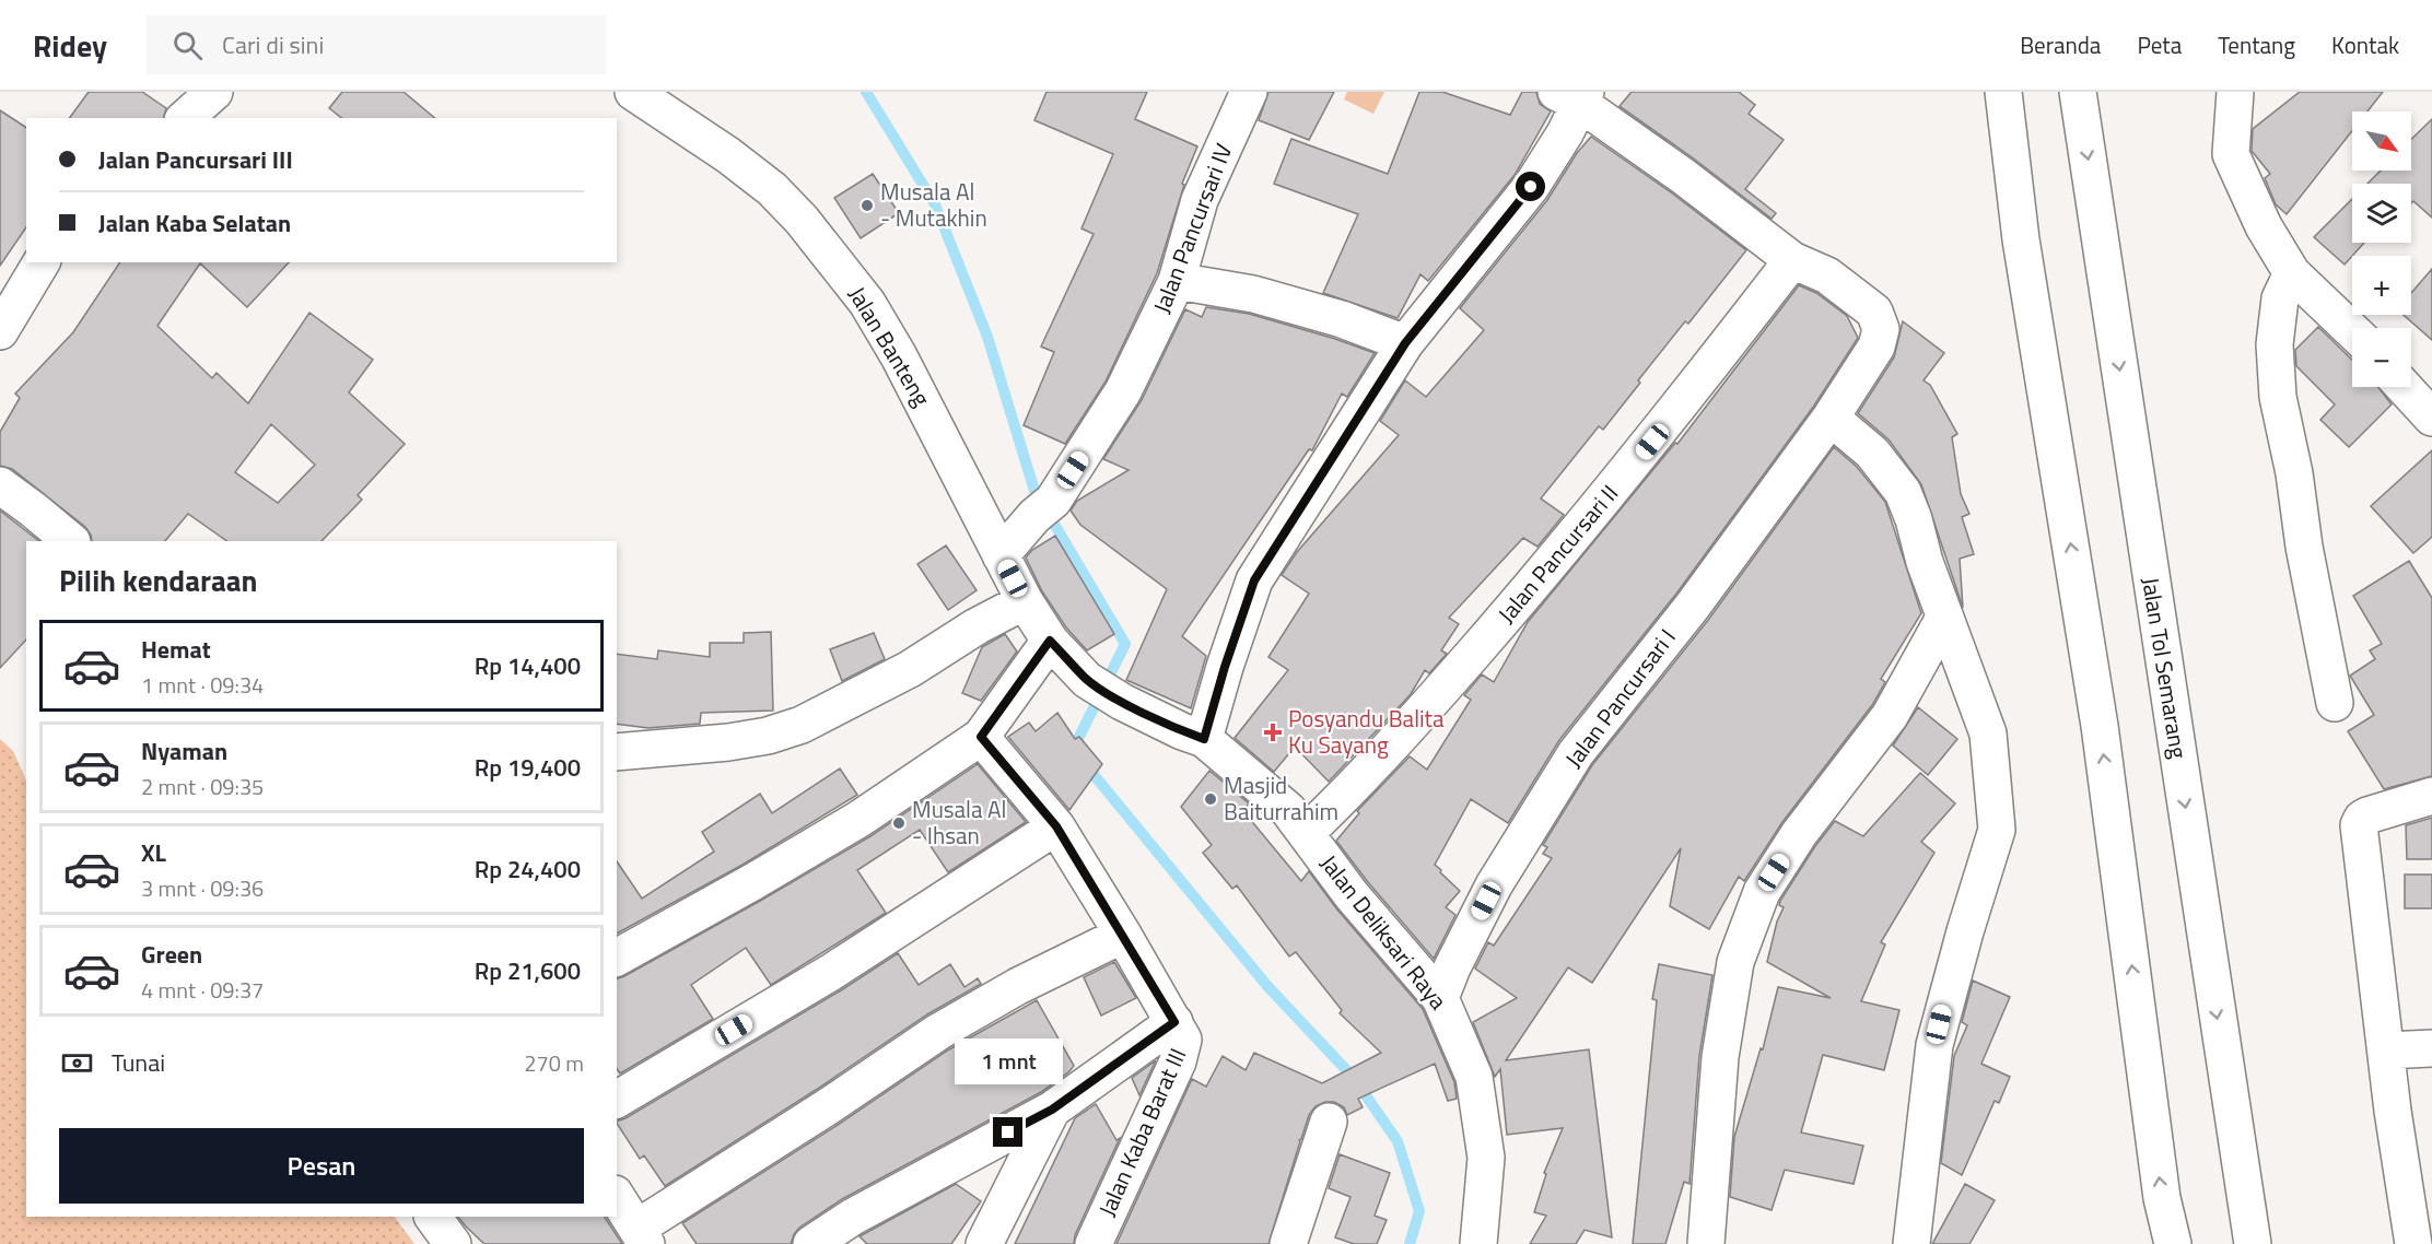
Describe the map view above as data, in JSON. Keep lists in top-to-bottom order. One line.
{"streets":{"main road":["Jalan Pancursari IV","Jalan Banteng","Jalan Pancursari II","Jalan Tol Semarang","Jalan Pancursari I","Jalan Deliksari Raya","Jalan Kaba Barat III"]},"crossings":[["Jalan Pancursari IV","Jalan Banteng"],["Jalan Banteng","Jalan Deliksari Raya"],["Jalan Pancursari II","Jalan Pancursari I"],["Jalan Pancursari II","Jalan Deliksari Raya"],["Jalan Pancursari I","Jalan Deliksari Raya"]],"places":{"other":["Musala Al - Mutakhin","Masjid Baiturrahim","Musala Al - Ihsan"],"health":["Posyandu Balita Ku Sayang"]},"north":"bottom right","page":{"header":"Ridey","search":"Cari di sini","nav":["Beranda","Peta","Tentang","Kontak"],"map_buttons":["+","−"],"banner":["Jalan Pancursari III","Jalan Kaba Selatan"],"heading":"Pilih kendaraan","list":[{"name":"Hemat","note":"1 mnt · 09:34","value":"Rp 14,400"},{"name":"Nyaman","note":"2 mnt · 09:35","value":"Rp 19,400"},{"name":"XL","note":"3 mnt · 09:36","value":"Rp 24,400"},{"name":"Green","note":"4 mnt · 09:37","value":"Rp 21,600"}],"pay":["Tunai","270 m"],"bubble":"1 mnt","buttons":"Pesan"}}
